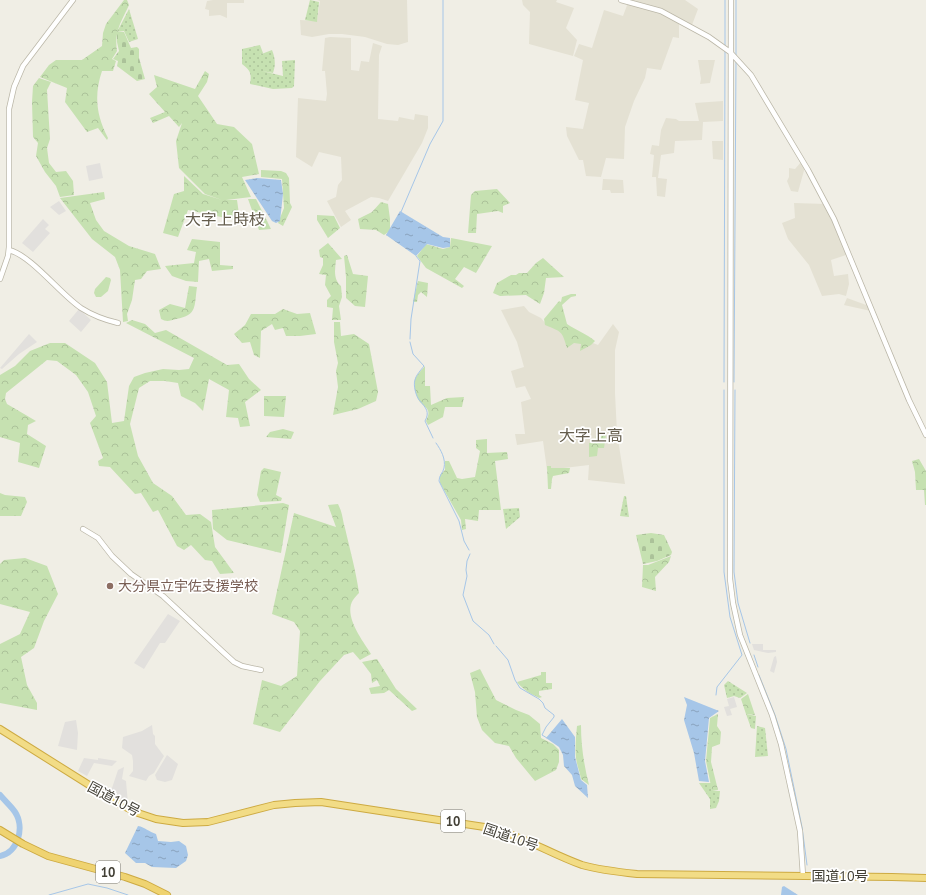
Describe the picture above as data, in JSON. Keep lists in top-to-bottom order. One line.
{"streets":{"highway":["国道10号","10"]},"districts":["大字上時枝","大字上高"],"places":["大分県立宇佐支援学校"]}
